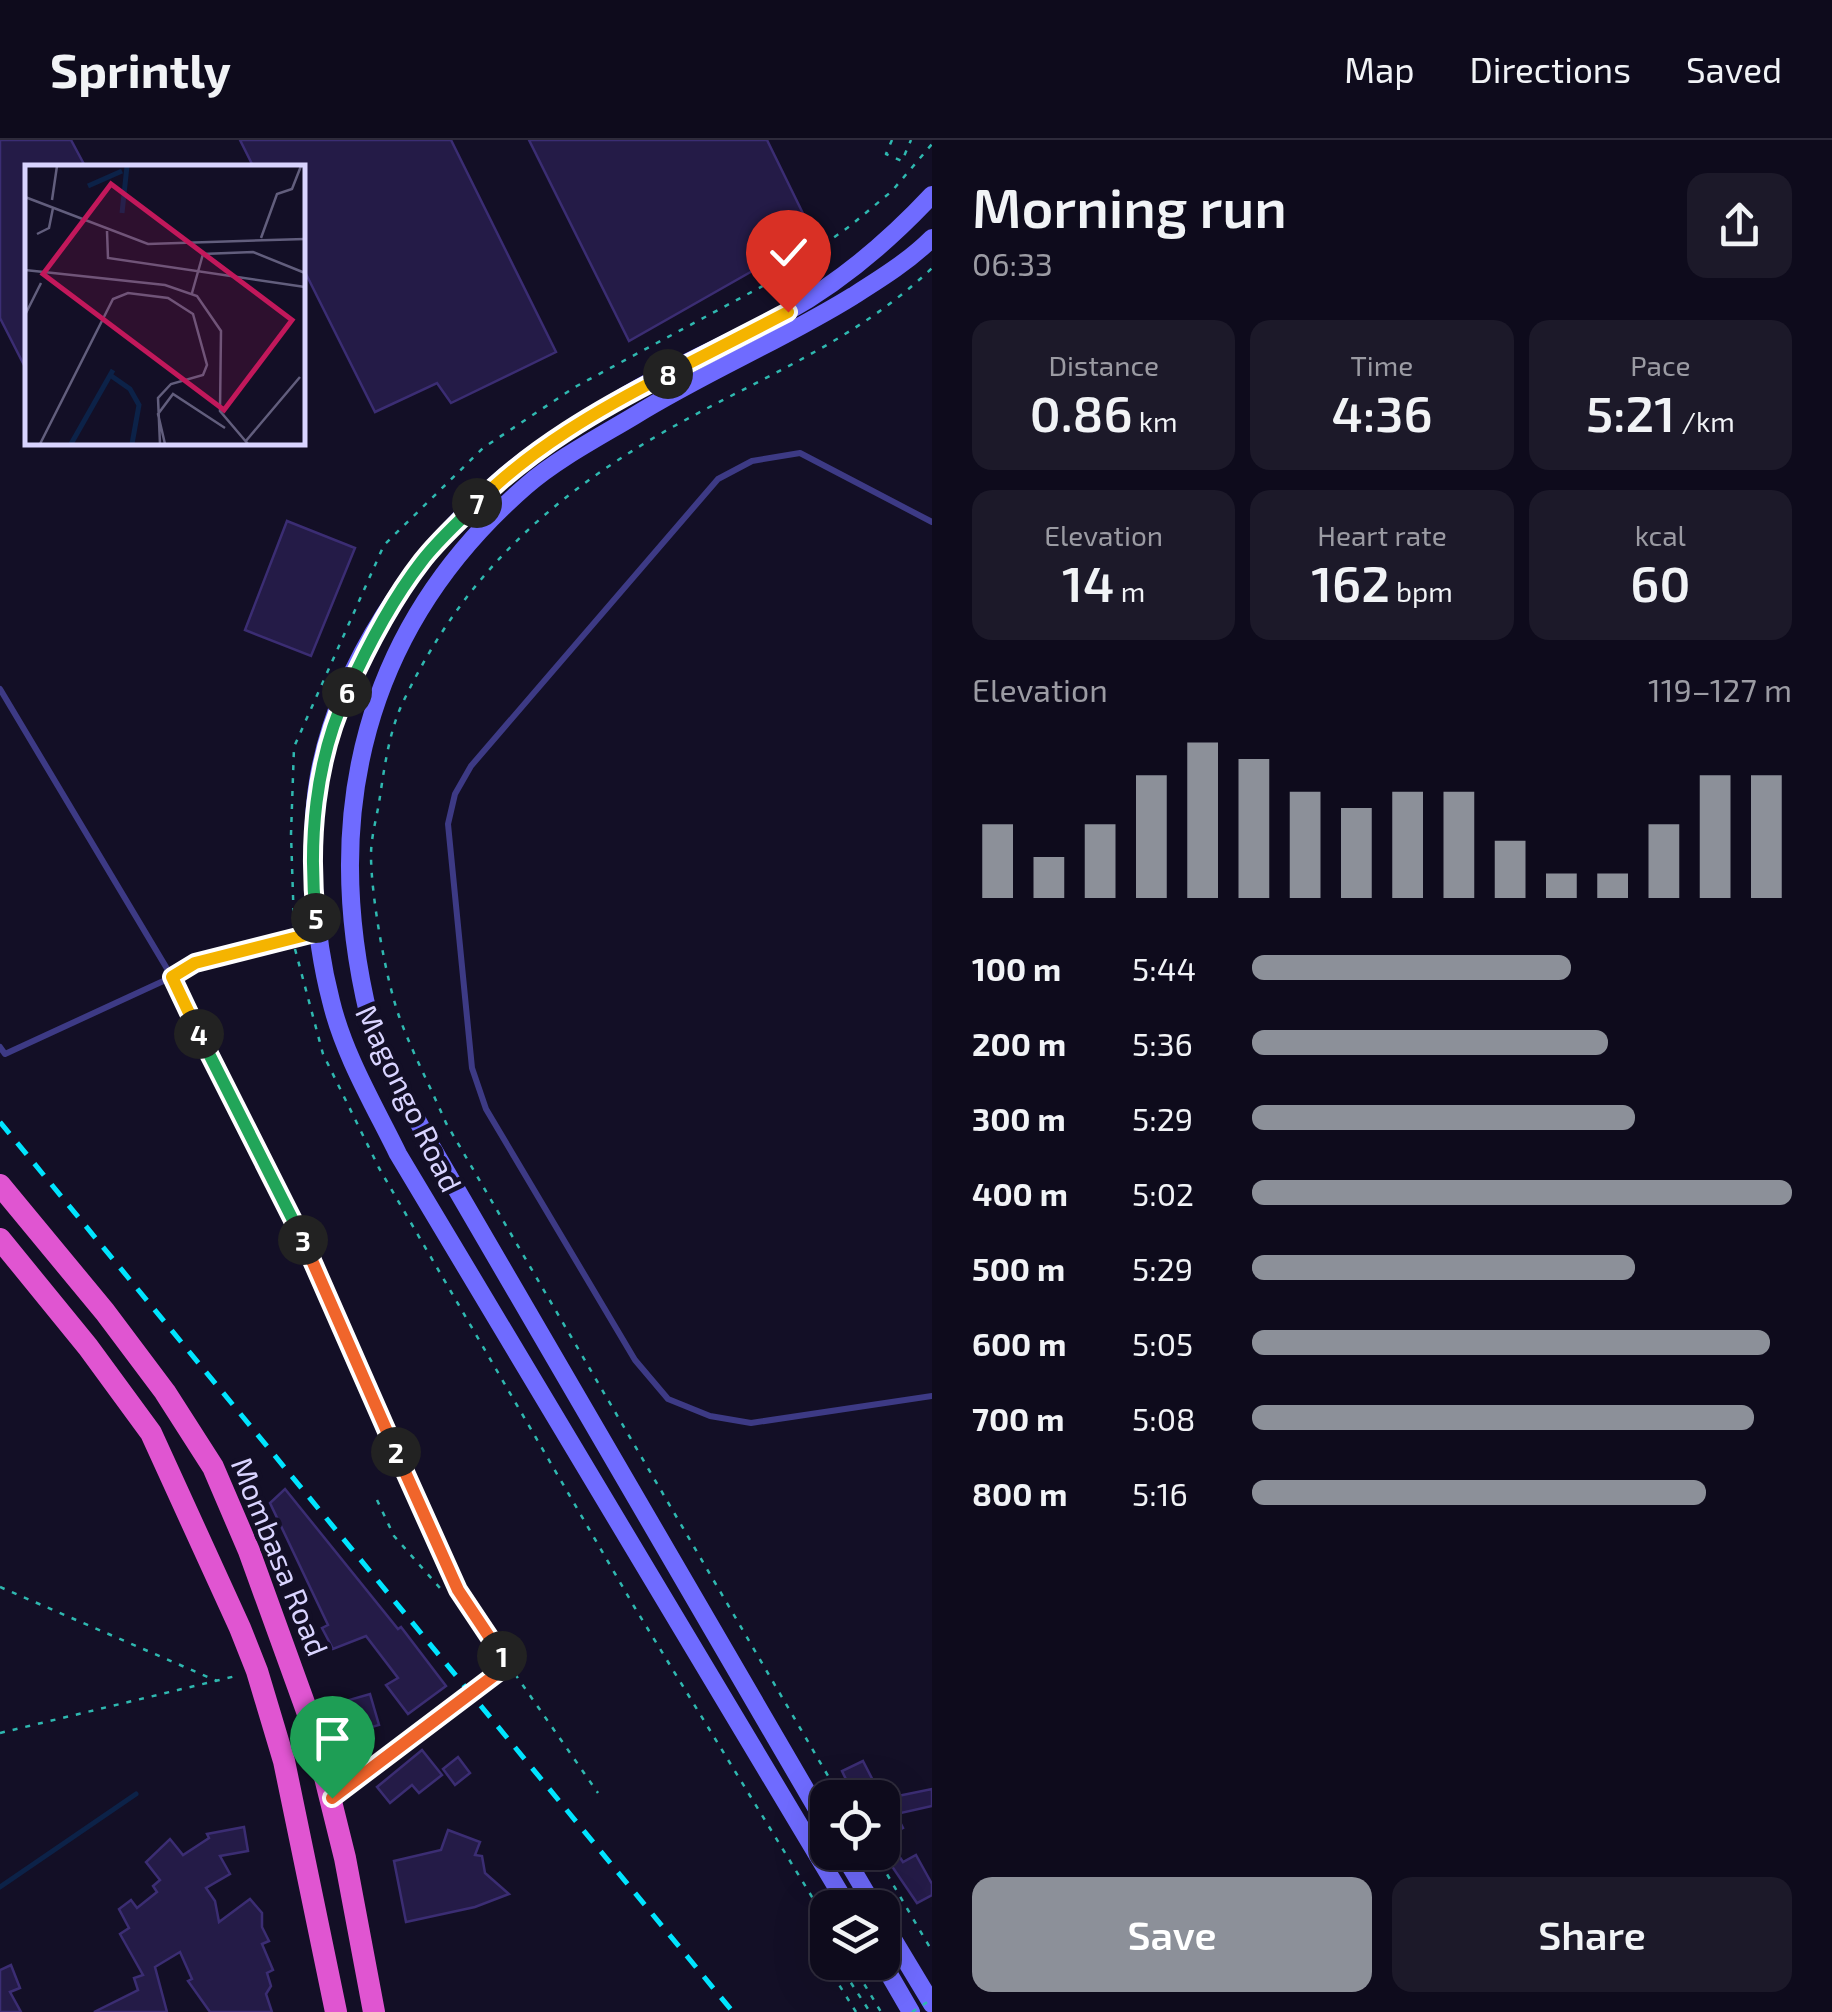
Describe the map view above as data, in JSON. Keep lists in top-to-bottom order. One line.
{"streets":{"highway":["Mombasa Road"],"main road":["Magongo Road"]},"page":{"header":"Sprintly","nav":["Map","Directions","Saved"],"heading":["Morning run","06:33"],"stats":[["Distance","0.86 km"],["Time","4:36"],["Pace","5:21 /km"],["Elevation","14 m"],["Heart rate","162 bpm"],["kcal","60"]],"pins":["8","7","6","5","4","3","2","1"],"chart":["Elevation","119–127 m"],"list":[{"name":"100 m","note":"5:44"},{"name":"200 m","note":"5:36"},{"name":"300 m","note":"5:29"},{"name":"400 m","note":"5:02"},{"name":"500 m","note":"5:29"},{"name":"600 m","note":"5:05"},{"name":"700 m","note":"5:08"},{"name":"800 m","note":"5:16"}],"buttons":["Save","Share"]}}
